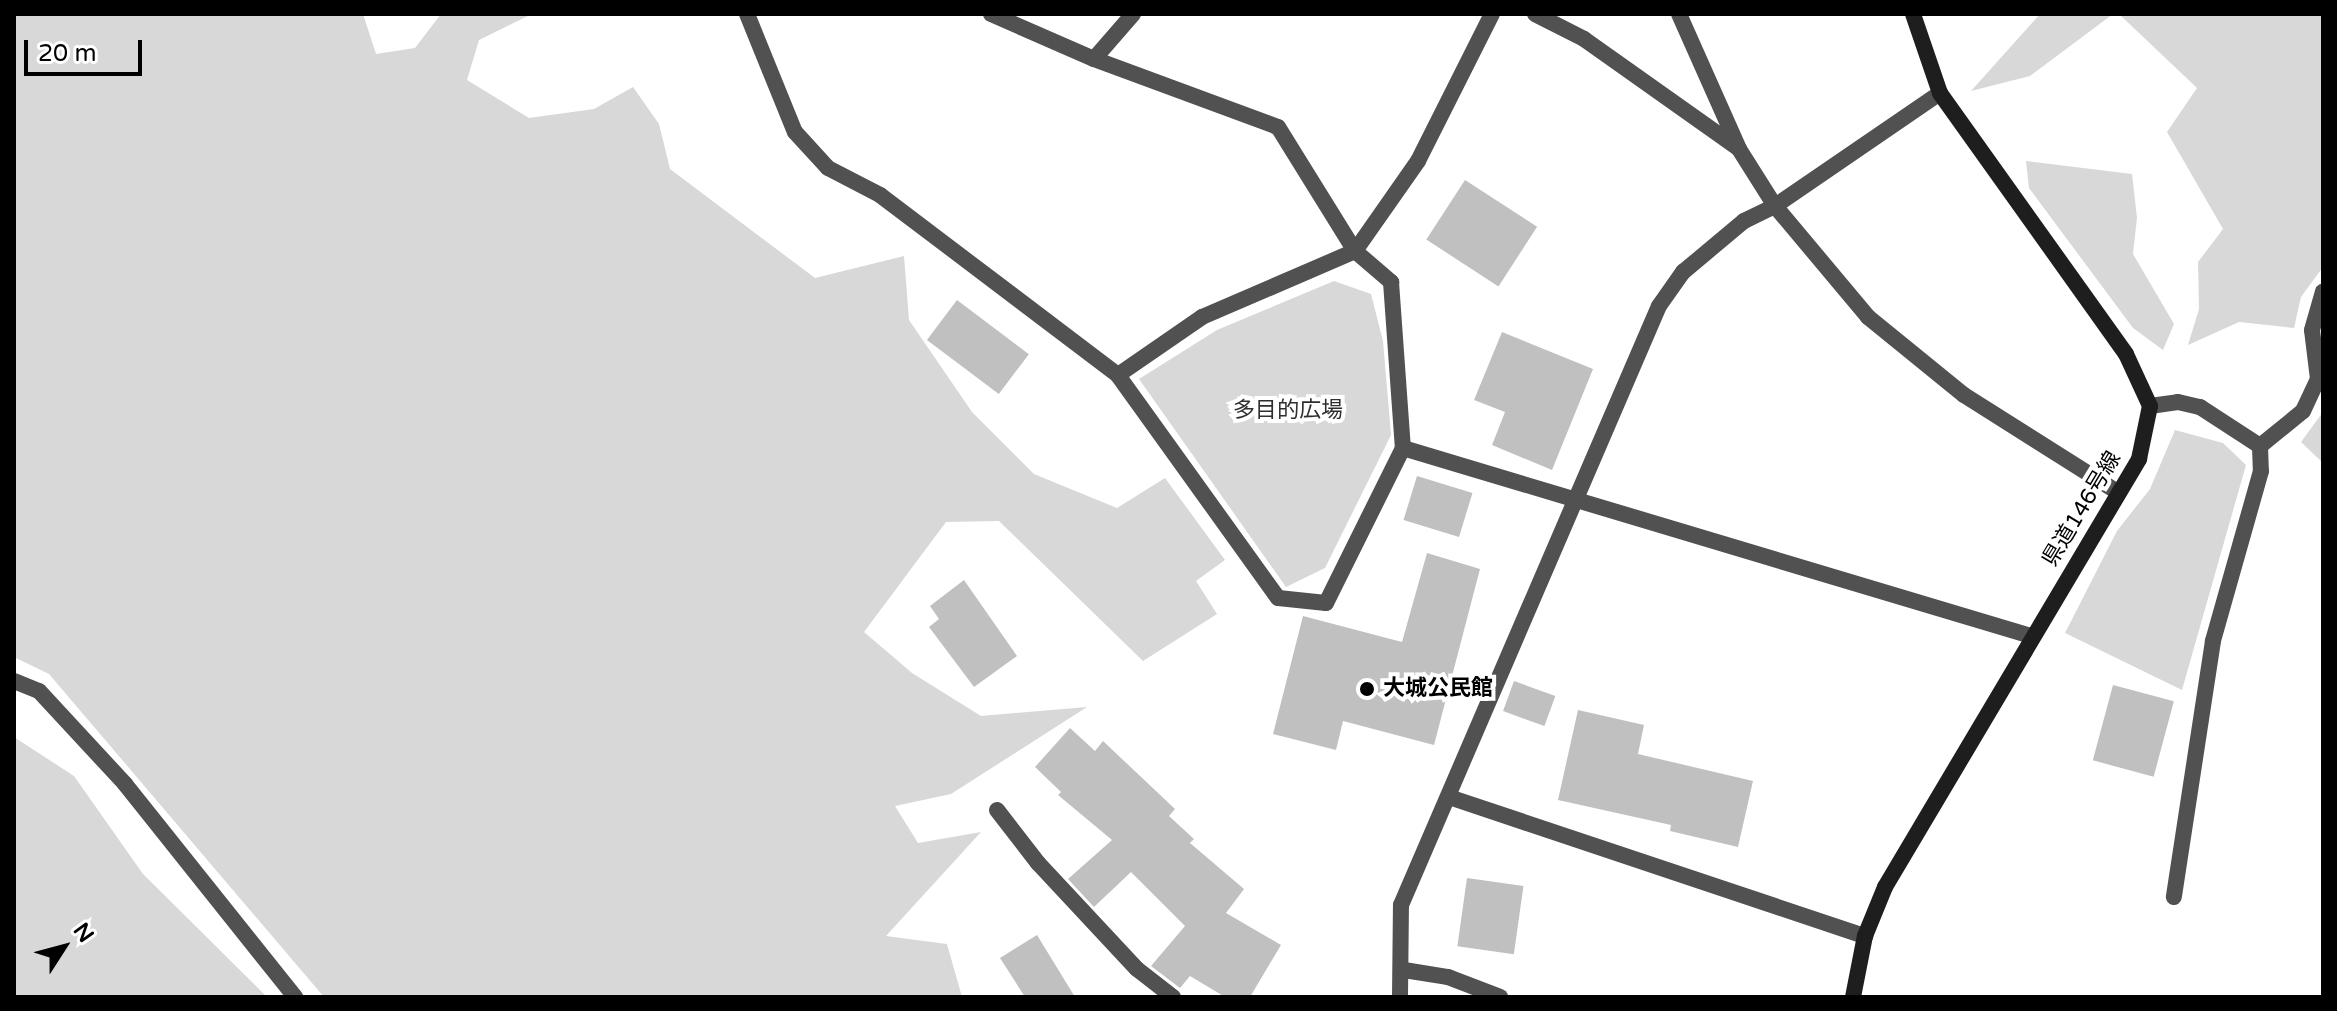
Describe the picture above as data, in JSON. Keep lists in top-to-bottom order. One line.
{"streets":{"main road":["県道146号線"]},"parks":["多目的広場"],"places":["大城公民館"],"scale_bar":"20 m","north":"top right"}
